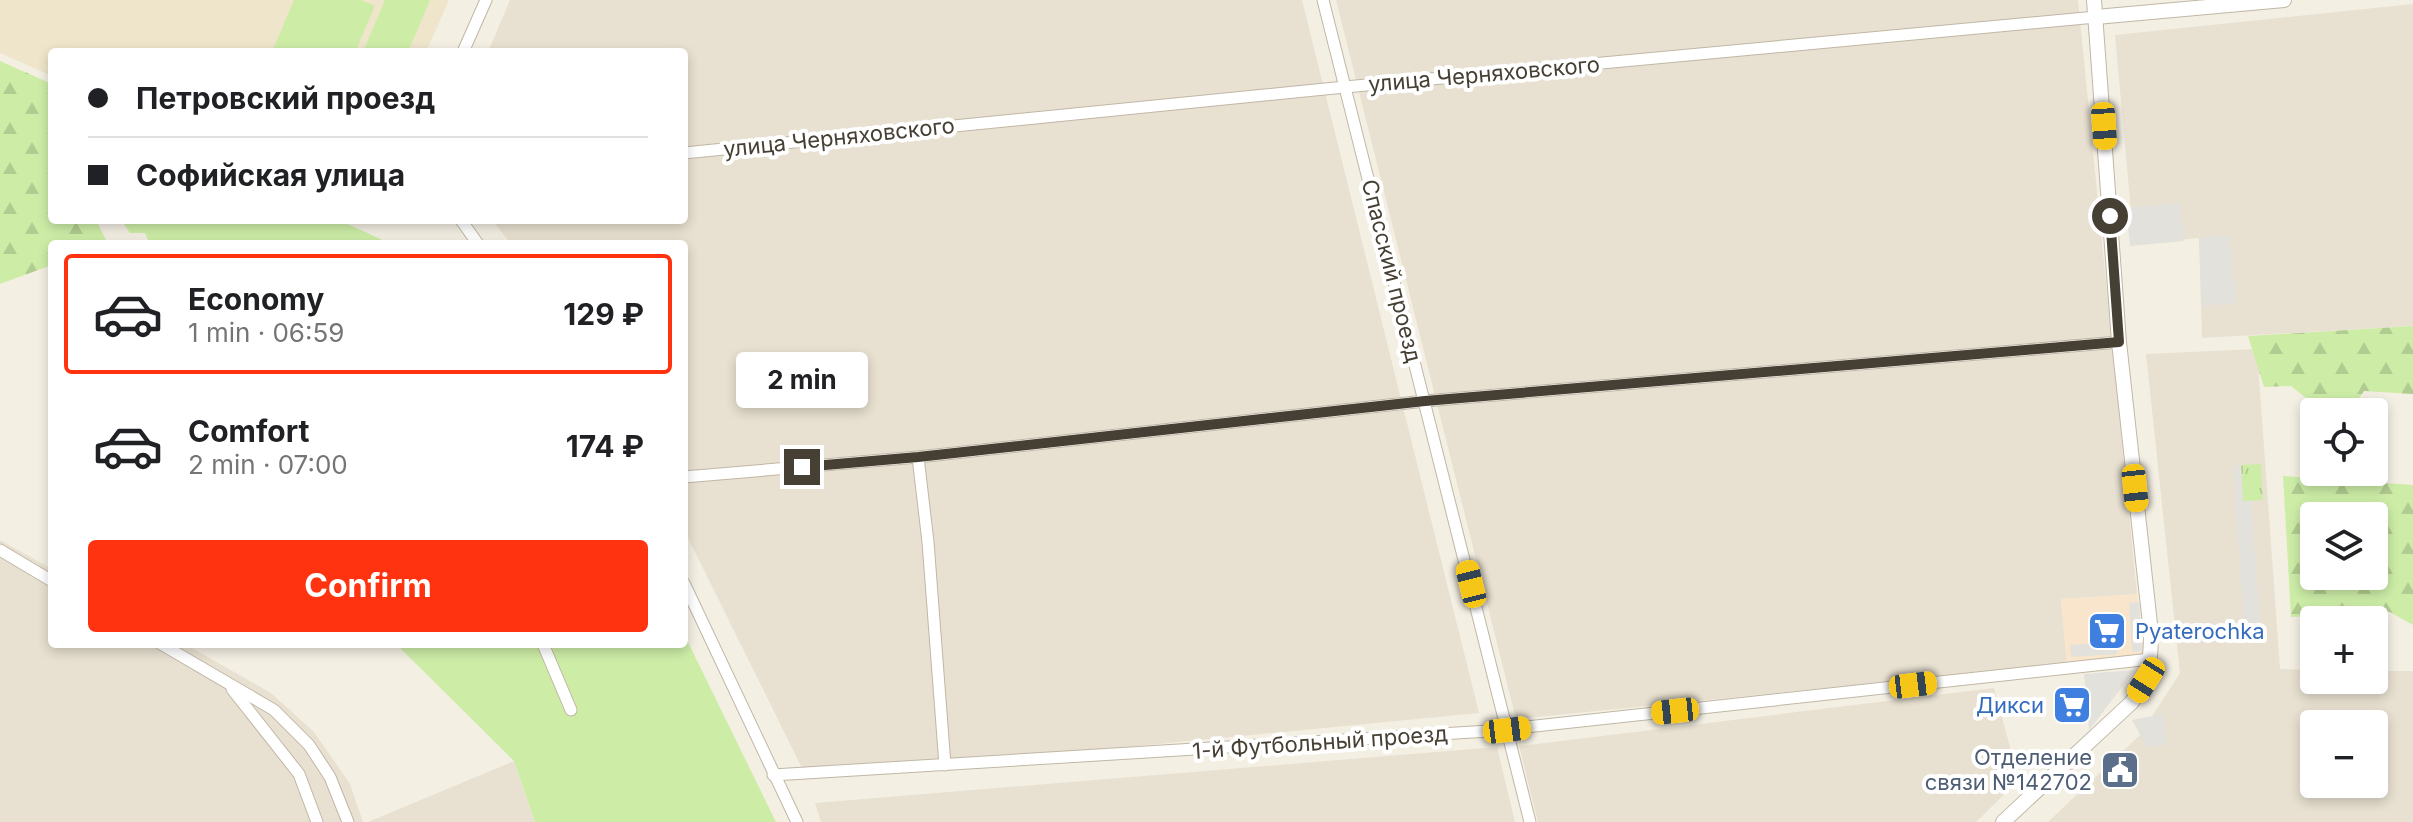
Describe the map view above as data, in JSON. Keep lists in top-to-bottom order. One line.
{"streets":{"street":["улица Черняховского","Спасский проезд","1-й Футбольный проезд"]},"crossings":[["улица Черняховского","Спасский проезд"],["Спасский проезд","1-й Футбольный проезд"]],"places":{"supermarket":["Pyaterochka","Дикси"],"public building":["Отделение связи №142702"]},"page":{"banner":["Петровский проезд","Софийская улица"],"list":[{"name":"Economy","note":"1 min · 06:59","value":"129 ₽"},{"name":"Comfort","note":"2 min · 07:00","value":"174 ₽"}],"bubble":"2 min","map_buttons":["+","−"],"buttons":"Confirm"}}
